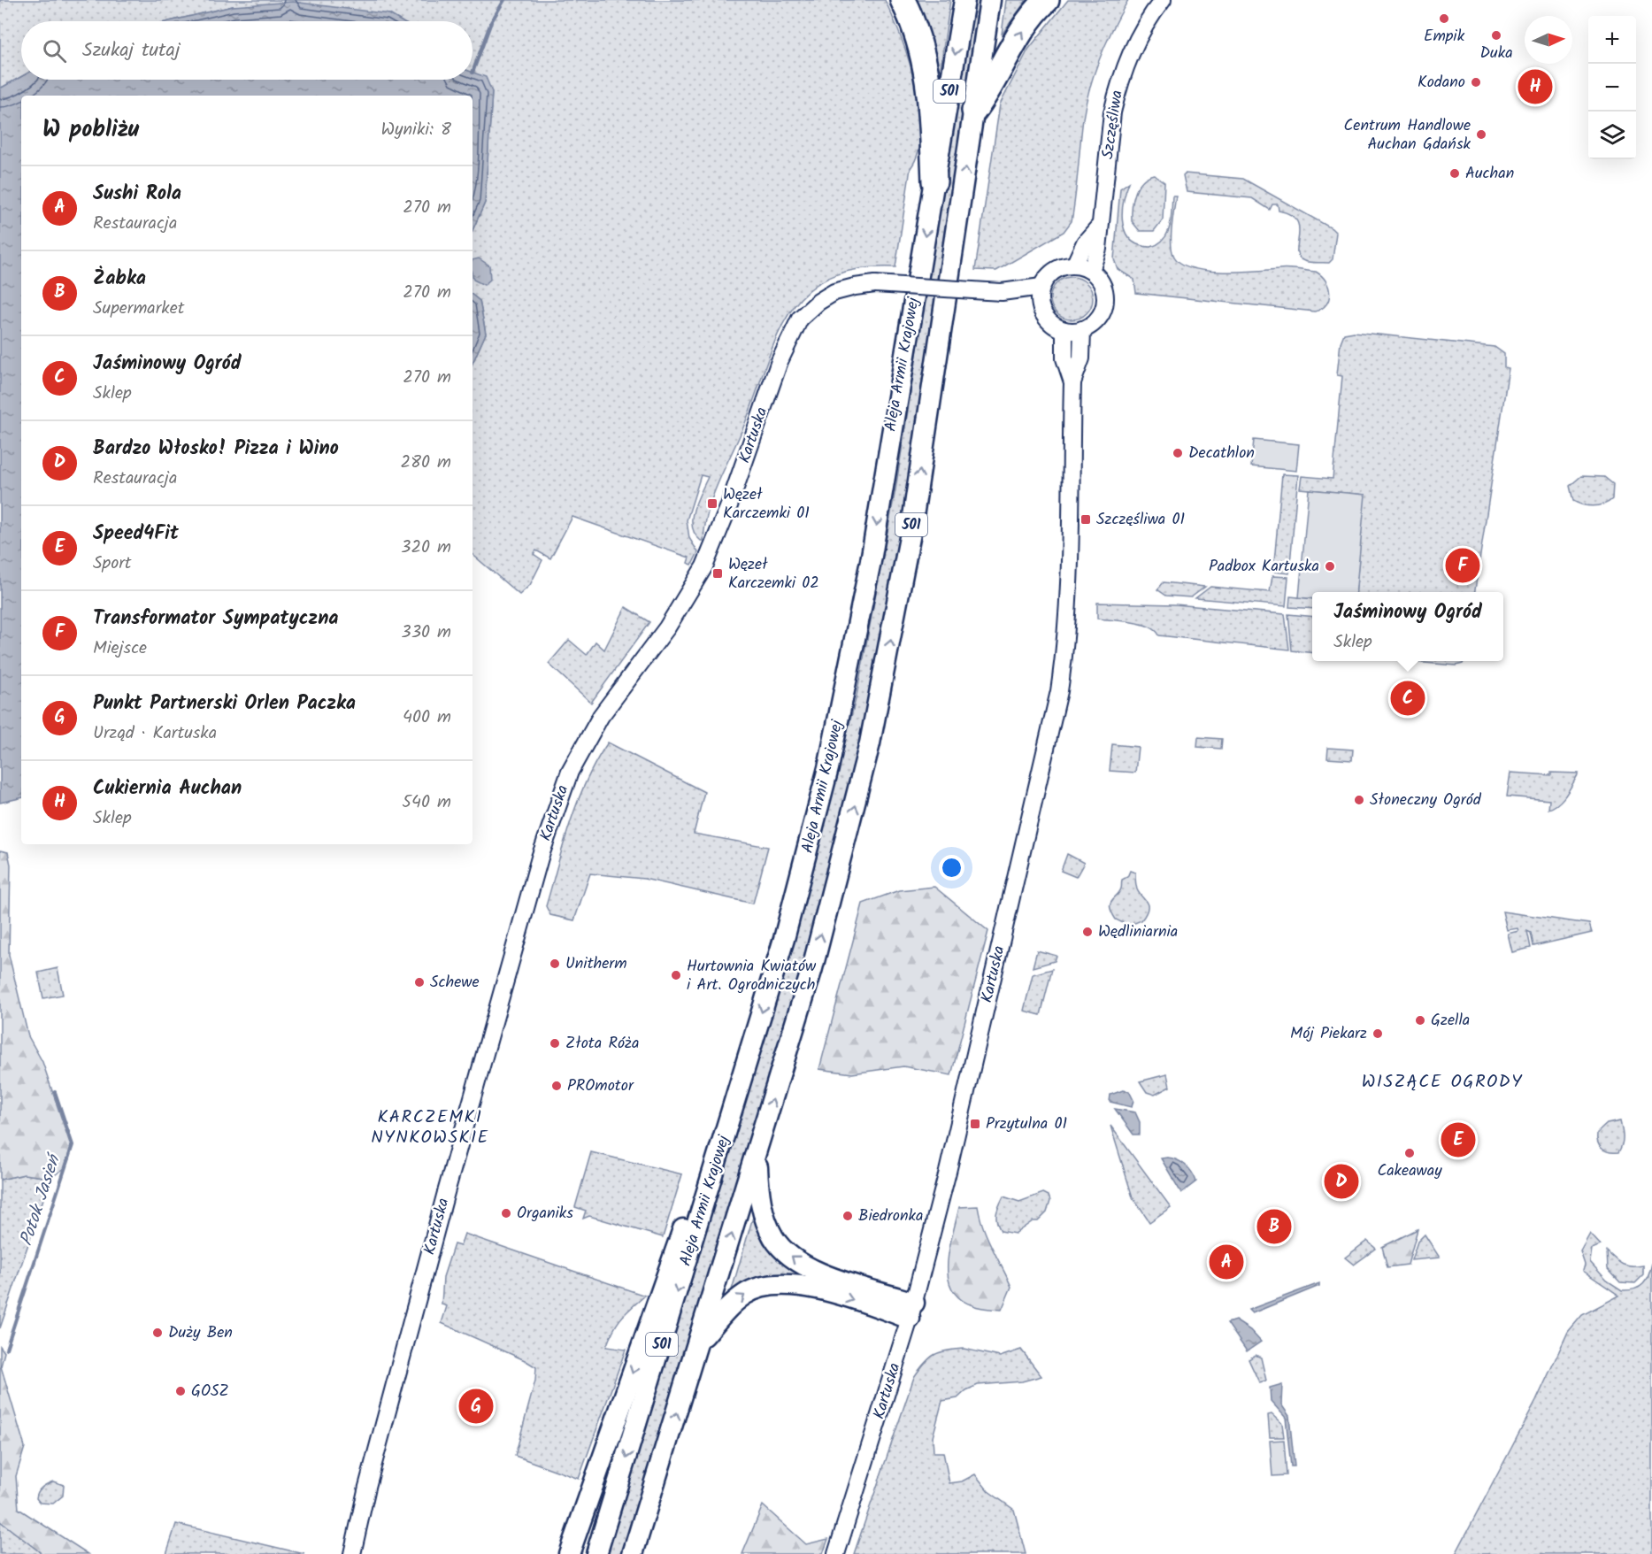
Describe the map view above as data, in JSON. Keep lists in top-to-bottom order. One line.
{"streets":{"main road":["501","Aleja Armii Krajowej"],"street":["Szczęśliwa","Kartuska"]},"crossings":[["Szczęśliwa","Kartuska"]],"districts":["WISZĄCE OGRODY","KARCZEMKI NYNKOWSKIE"],"water":["Potok Jasień"],"places":{"other":["Empik","Duka","Kodano","Centrum Handlowe Auchan Gdańsk","Auchan","Decathlon","Padbox Kartuska","Słoneczny Ogród","Wędliniarnia","Unitherm","Hurtownia Kwiatów i Art. Ogrodniczych","Schewe","Gzella","Mój Piekarz","Złota Róża","PROmotor","Cakeaway","Organiks","Biedronka","Duży Ben","GOSZ"],"transit":["Węzeł Karczemki 01","Szczęśliwa 01","Węzeł Karczemki 02","Przytulna 01"]},"north":"right","page":{"map_buttons":["+","−"],"search":"Szukaj tutaj","pins":["H","F","C","E","D","B","A","G"],"heading":["W pobliżu","Wyniki: 8"],"list":[{"mark":"A","name":"Sushi Rola","note":"Restauracja","value":"270 m"},{"mark":"B","name":"Żabka","note":"Supermarket","value":"270 m"},{"mark":"C","name":"Jaśminowy Ogród","note":"Sklep","value":"270 m"},{"mark":"D","name":"Bardzo Włosko! Pizza i Wino","note":"Restauracja","value":"280 m"},{"mark":"E","name":"Speed4Fit","note":"Sport","value":"320 m"},{"mark":"F","name":"Transformator Sympatyczna","note":"Miejsce","value":"330 m"},{"mark":"G","name":"Punkt Partnerski Orlen Paczka","note":"Urząd · Kartuska","value":"400 m"},{"mark":"H","name":"Cukiernia Auchan","note":"Sklep","value":"540 m"}],"popup":["Jaśminowy Ogród","Sklep"]}}
